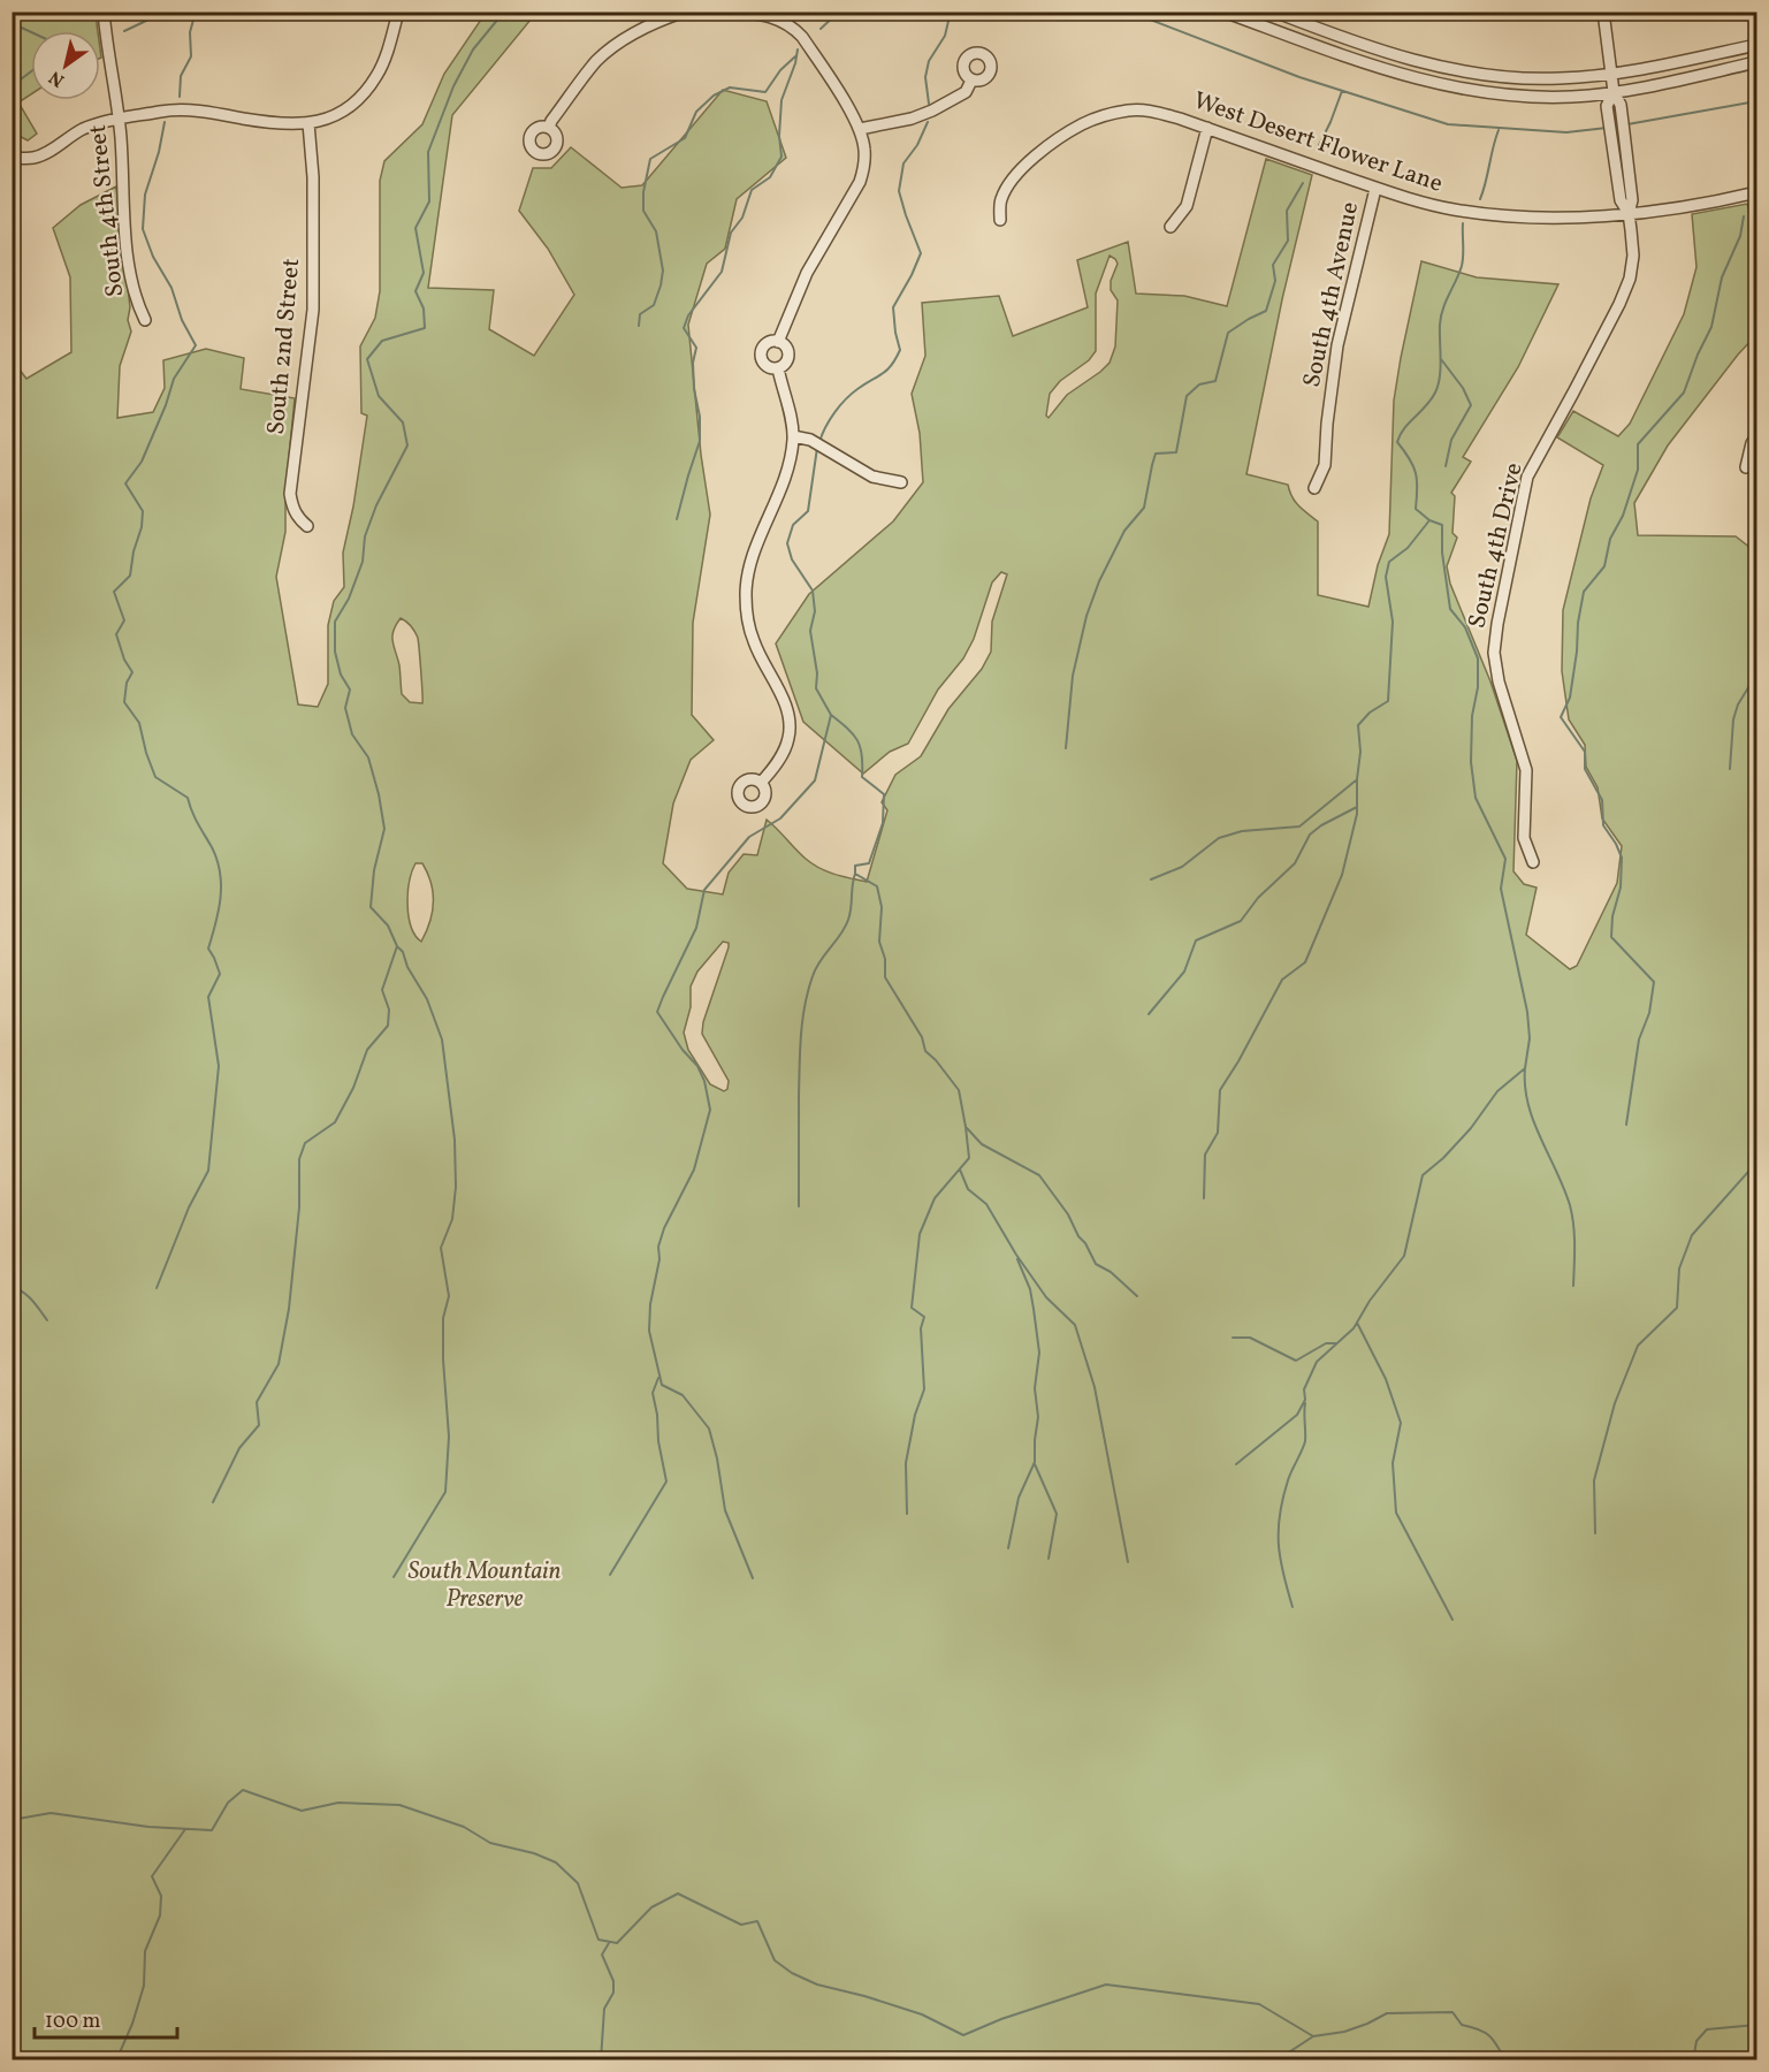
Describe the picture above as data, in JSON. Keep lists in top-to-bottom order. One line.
{"streets":{"street":["West Desert Flower Lane","South 4th Street","South 4th Avenue","South 2nd Street","South 4th Drive"]},"crossings":[["West Desert Flower Lane","South 4th Avenue"],["West Desert Flower Lane","South 4th Drive"]],"parks":["South Mountain Preserve"],"scale_bar":"100 m","north":"bottom left"}
